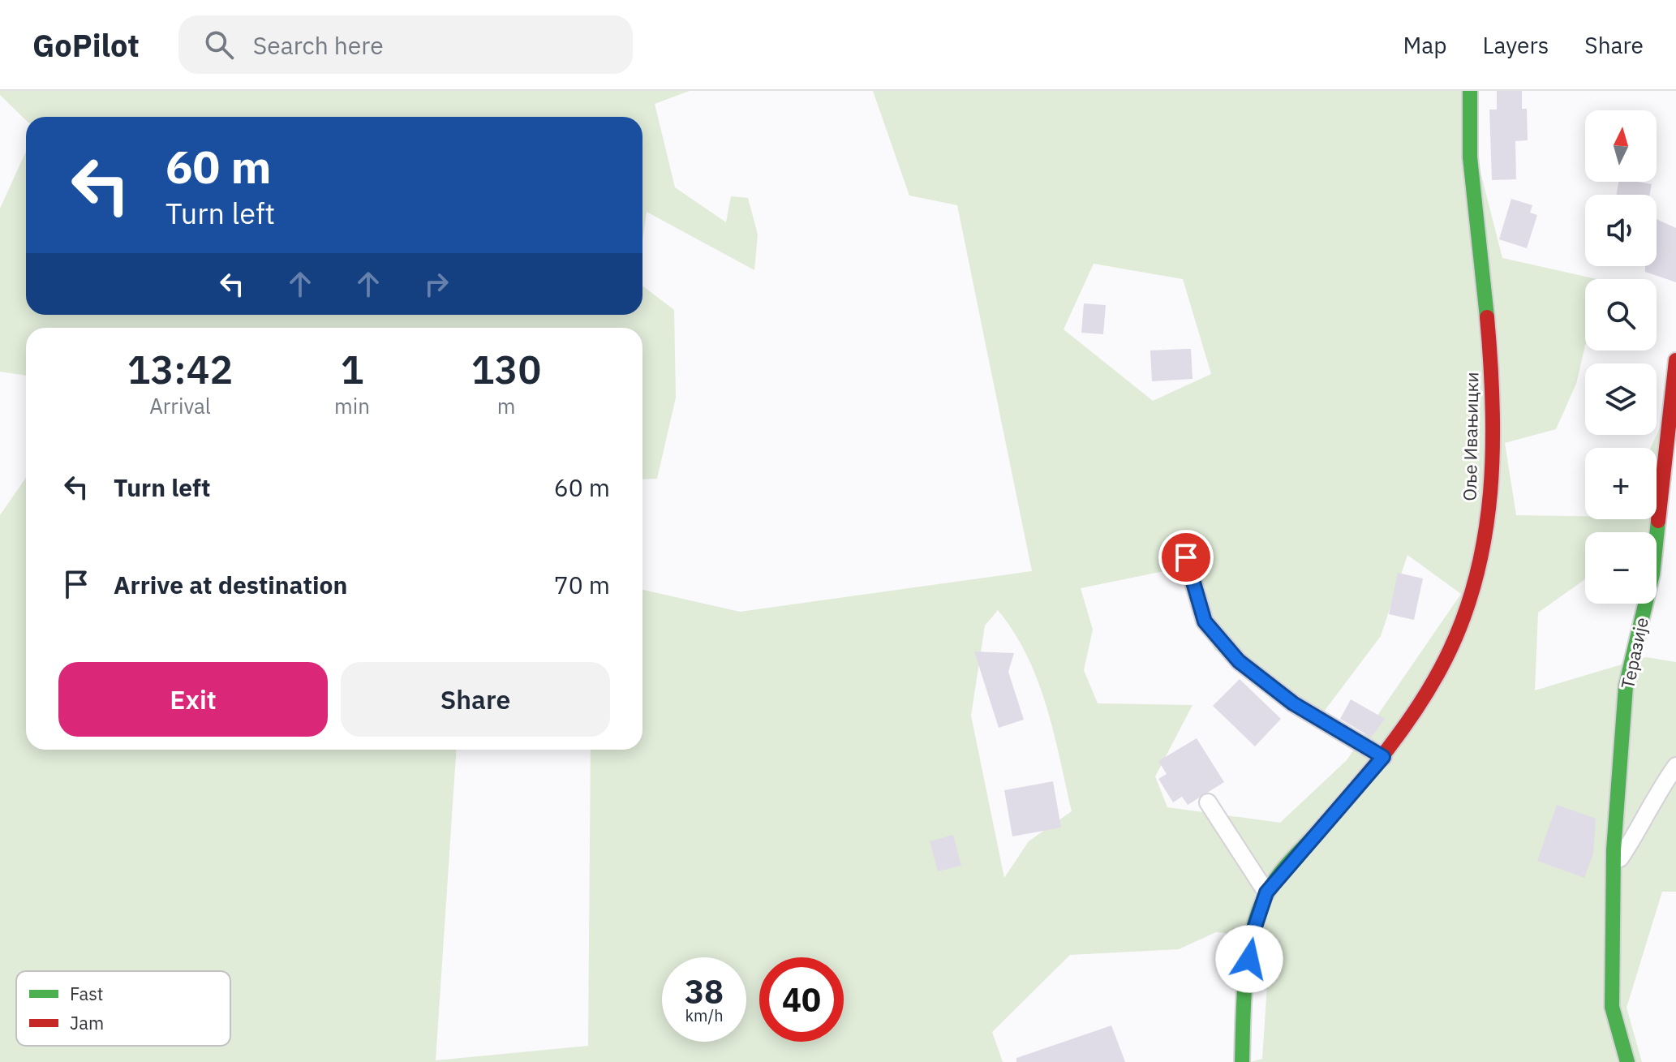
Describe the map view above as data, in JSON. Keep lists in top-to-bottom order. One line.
{"streets":{"street":["Оље Ивањицки","Теразије"]},"legend":["Fast","Jam"],"north":"top","page":{"header":"GoPilot","search":"Search here","nav":["Map","Layers","Share"],"map_buttons":["+","−"],"turn":["60 m","Turn left"],"eta":["13:42","Arrival","1","min","130","m"],"list":[{"name":"Turn left","value":"60 m"},{"name":"Arrive at destination","value":"70 m"}],"buttons":["Exit","Share"],"speed":"38 km/h","limit":"40"}}
